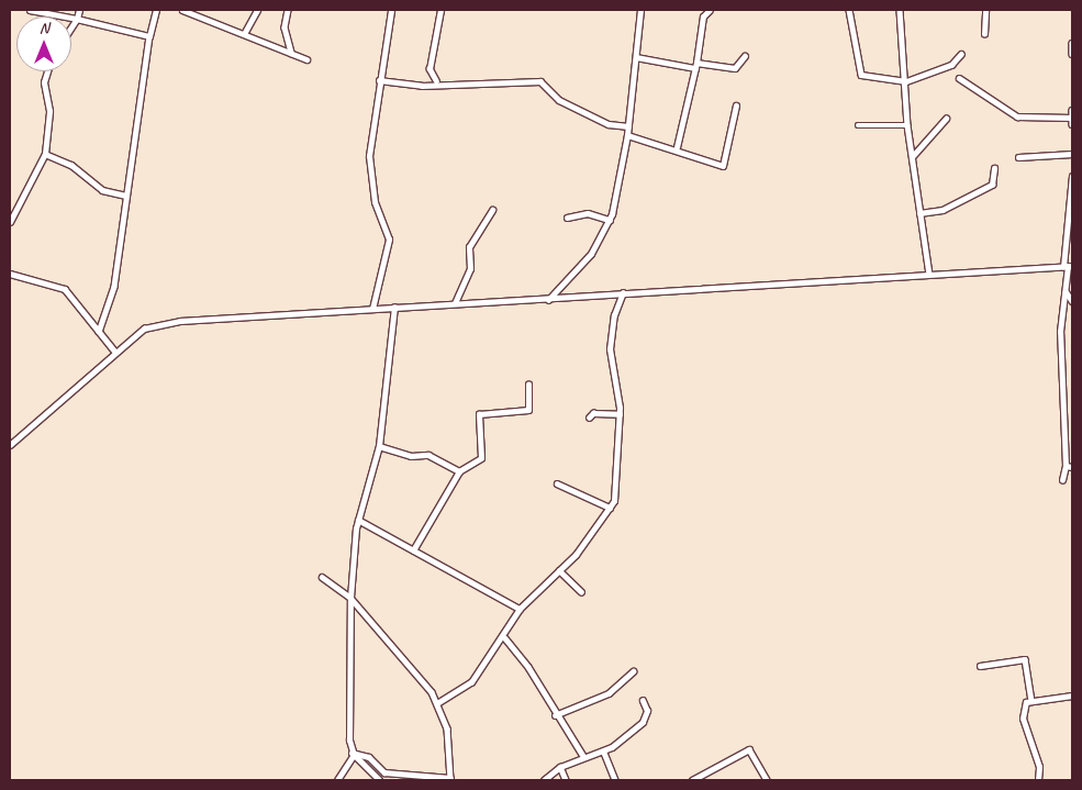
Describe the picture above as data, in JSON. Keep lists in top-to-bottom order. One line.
{"north":"top"}
